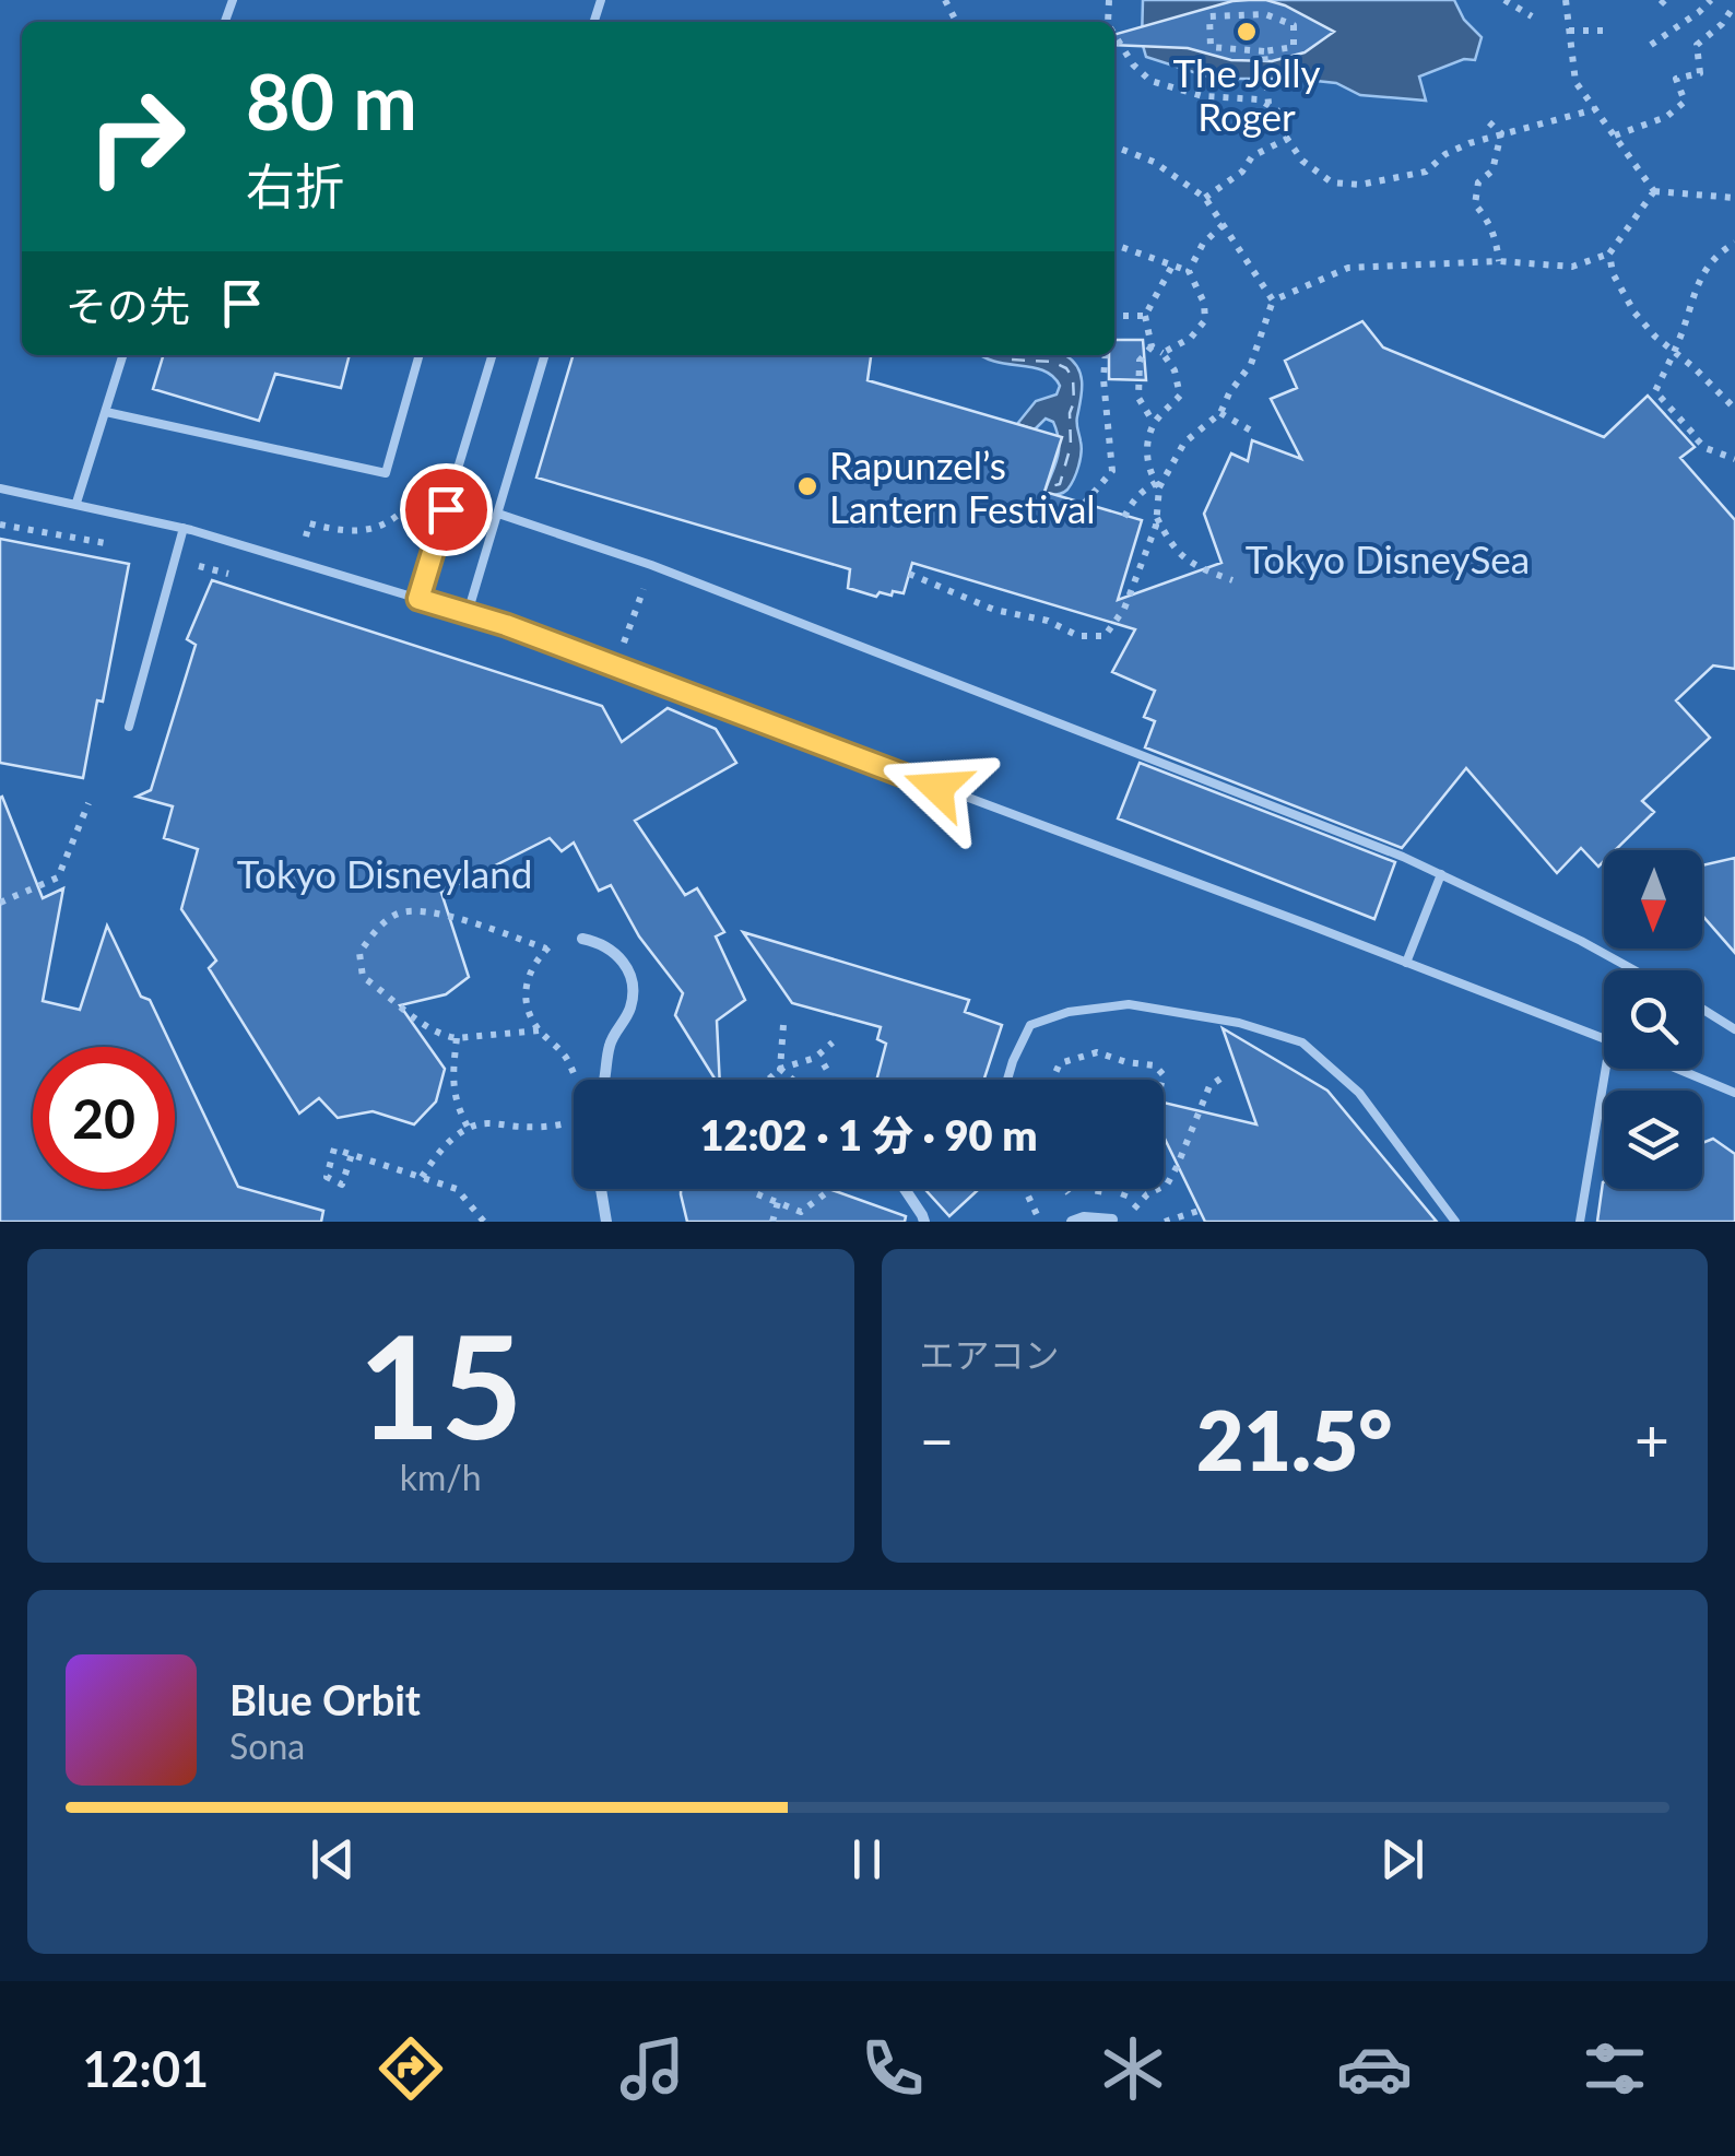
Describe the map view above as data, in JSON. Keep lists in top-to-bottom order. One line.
{"parks":["Tokyo DisneySea","Tokyo Disneyland"],"places":["The Jolly Roger","Rapunzel’s Lantern Festival"],"north":"bottom","page":{"turn":["80 m","右折"],"then":"その先","limit":"20","trip":"12:02 · 1 分 · 90 m","tile":[["15","km/h"],"エアコン"],"heat":["−","21.5°","+"],"song":["Blue Orbit","Sona"],"tabs":"12:01"}}
